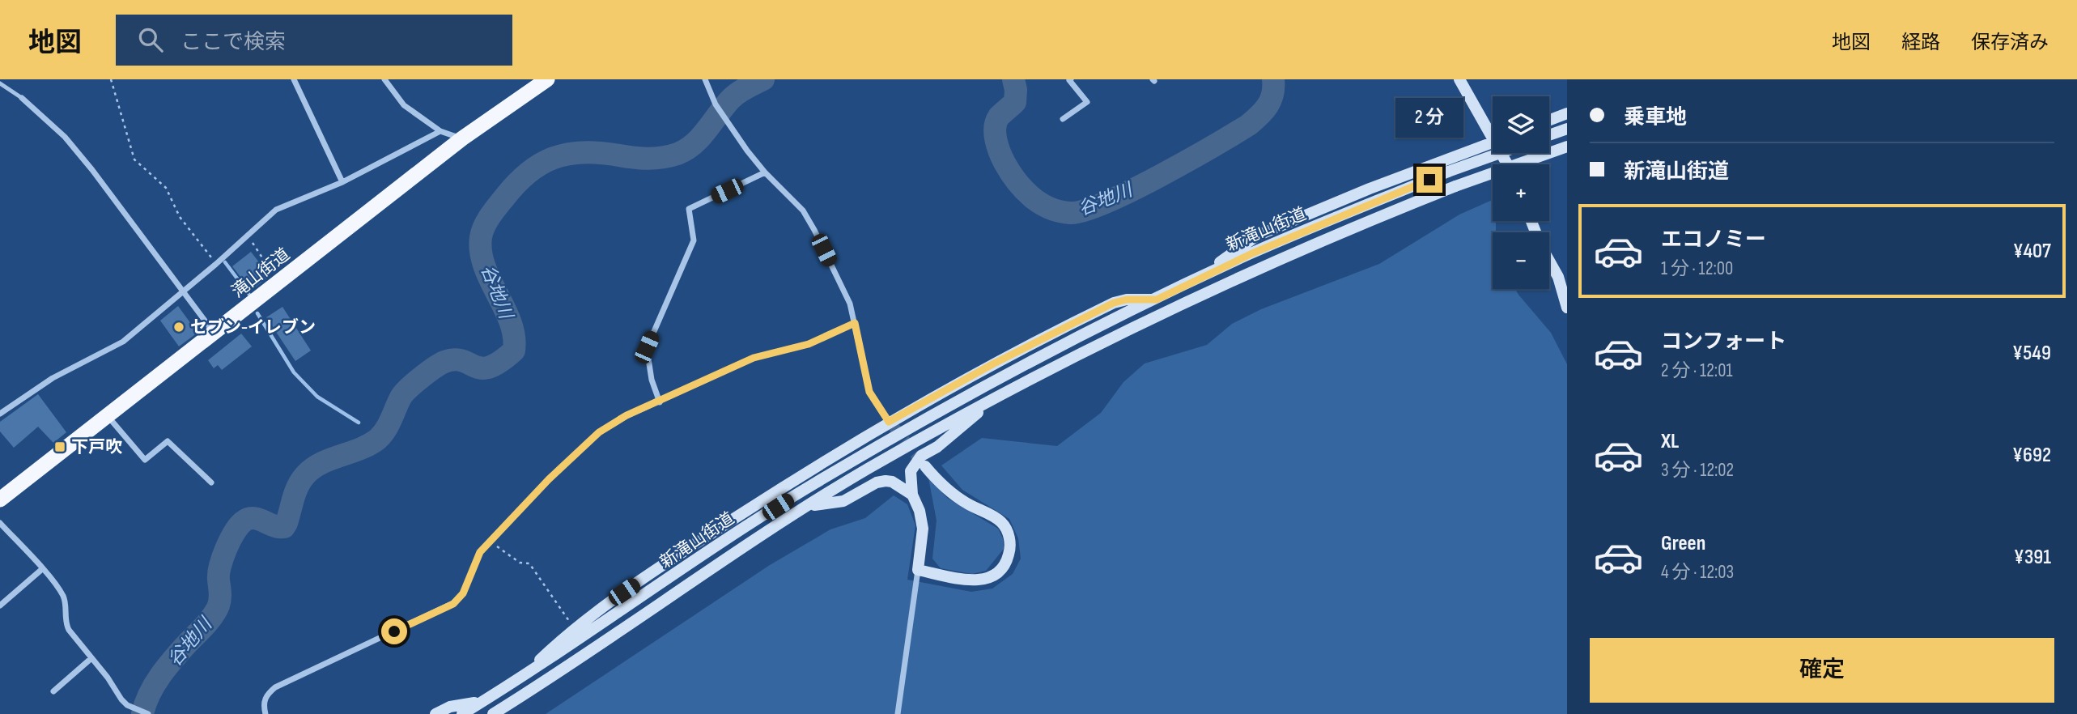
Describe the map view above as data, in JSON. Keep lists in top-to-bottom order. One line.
{"streets":{"highway":["滝山街道"],"main road":["新滝山街道"]},"water":["谷地川"],"places":{"other":["セブン-イレブン"],"transit":["下戸吹"]},"page":{"header":"地図","search":"ここで検索","nav":["地図","経路","保存済み"],"banner":["乗車地","新滝山街道"],"map_buttons":["+","−"],"bubble":"2 分","list":[{"name":"エコノミー","note":"1 分 · 12:00","value":"¥407"},{"name":"コンフォート","note":"2 分 · 12:01","value":"¥549"},{"name":"XL","note":"3 分 · 12:02","value":"¥692"},{"name":"Green","note":"4 分 · 12:03","value":"¥391"}],"buttons":"確定"}}
